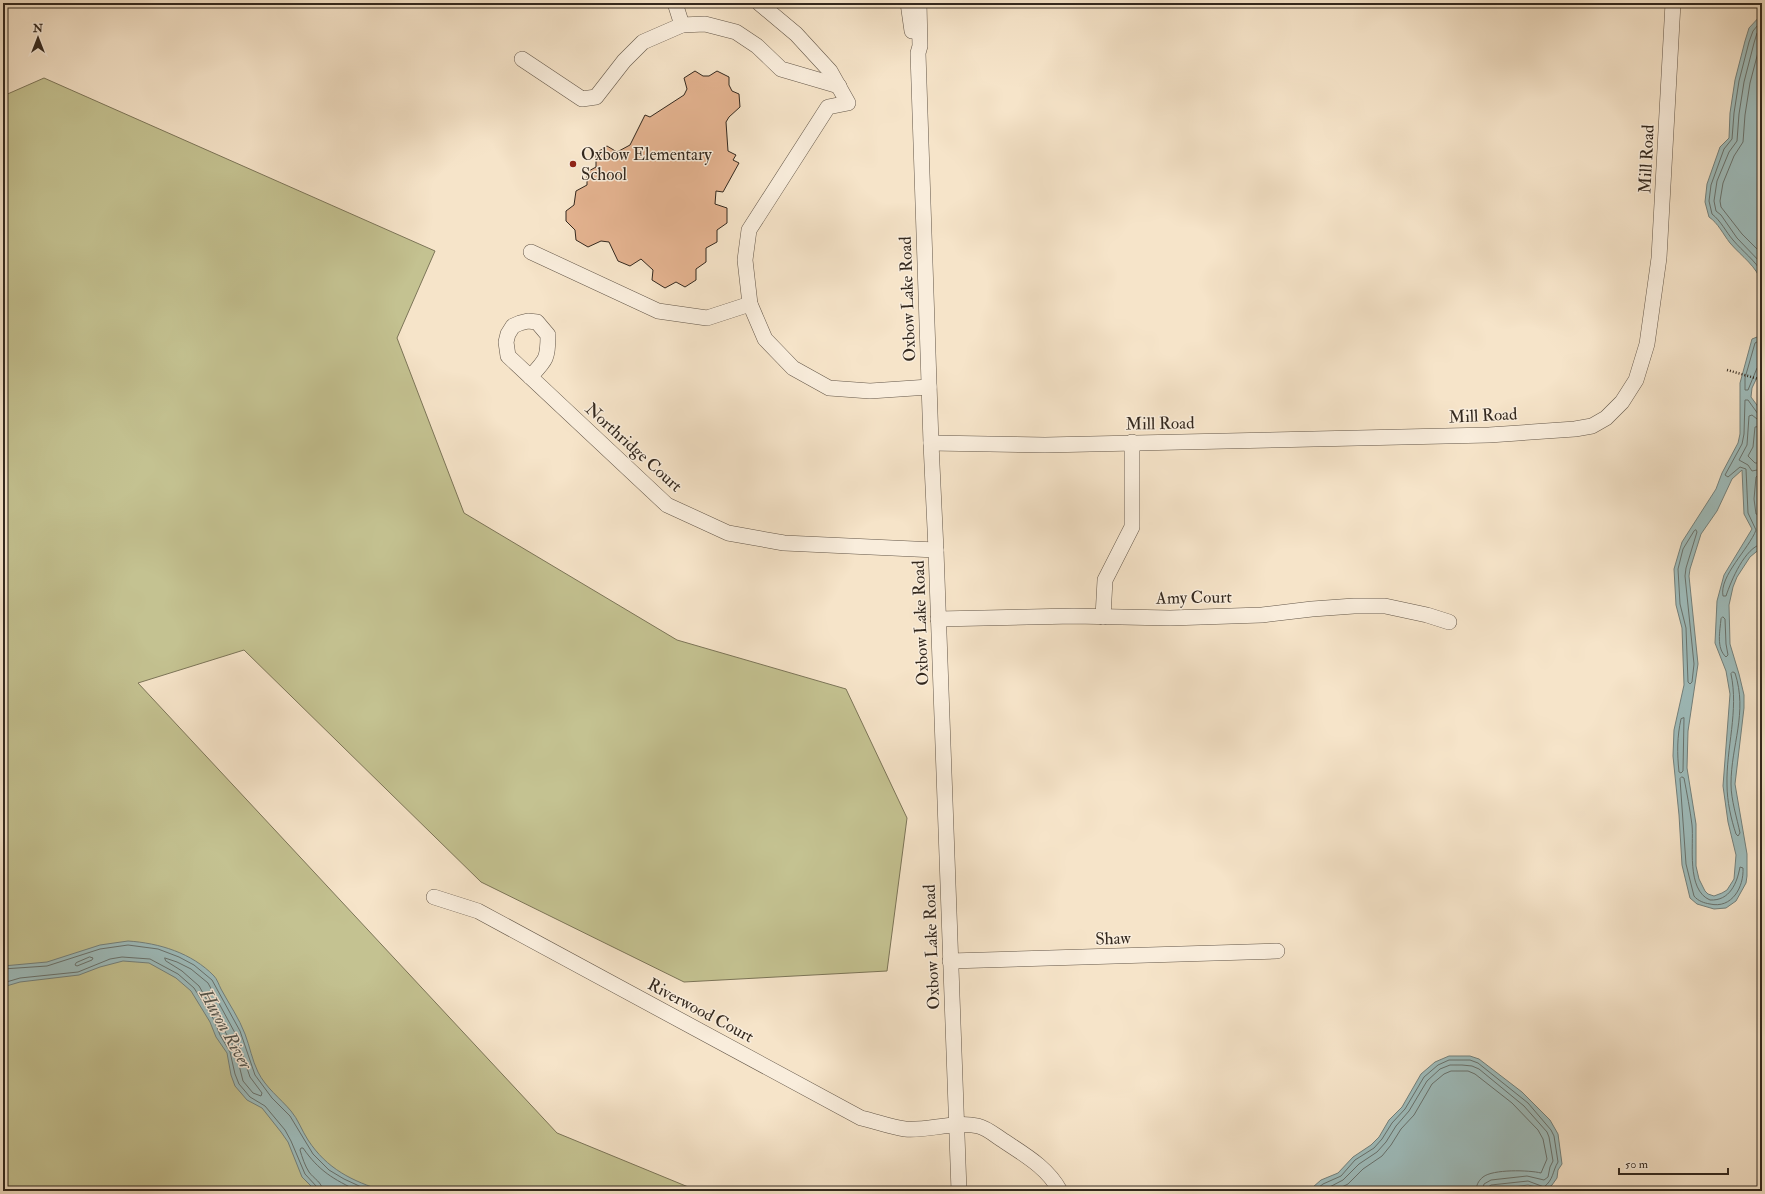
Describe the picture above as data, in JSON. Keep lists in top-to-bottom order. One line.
{"streets":{"street":["Mill Road","Oxbow Lake Road","Northridge Court","Amy Court","Shaw","Riverwood Court"]},"crossings":[["Mill Road","Oxbow Lake Road"],["Oxbow Lake Road","Northridge Court"],["Oxbow Lake Road","Amy Court"],["Oxbow Lake Road","Shaw"],["Oxbow Lake Road","Riverwood Court"]],"water":["Huron River"],"places":["Oxbow Elementary School"],"scale_bar":"50 m","north":"top"}
